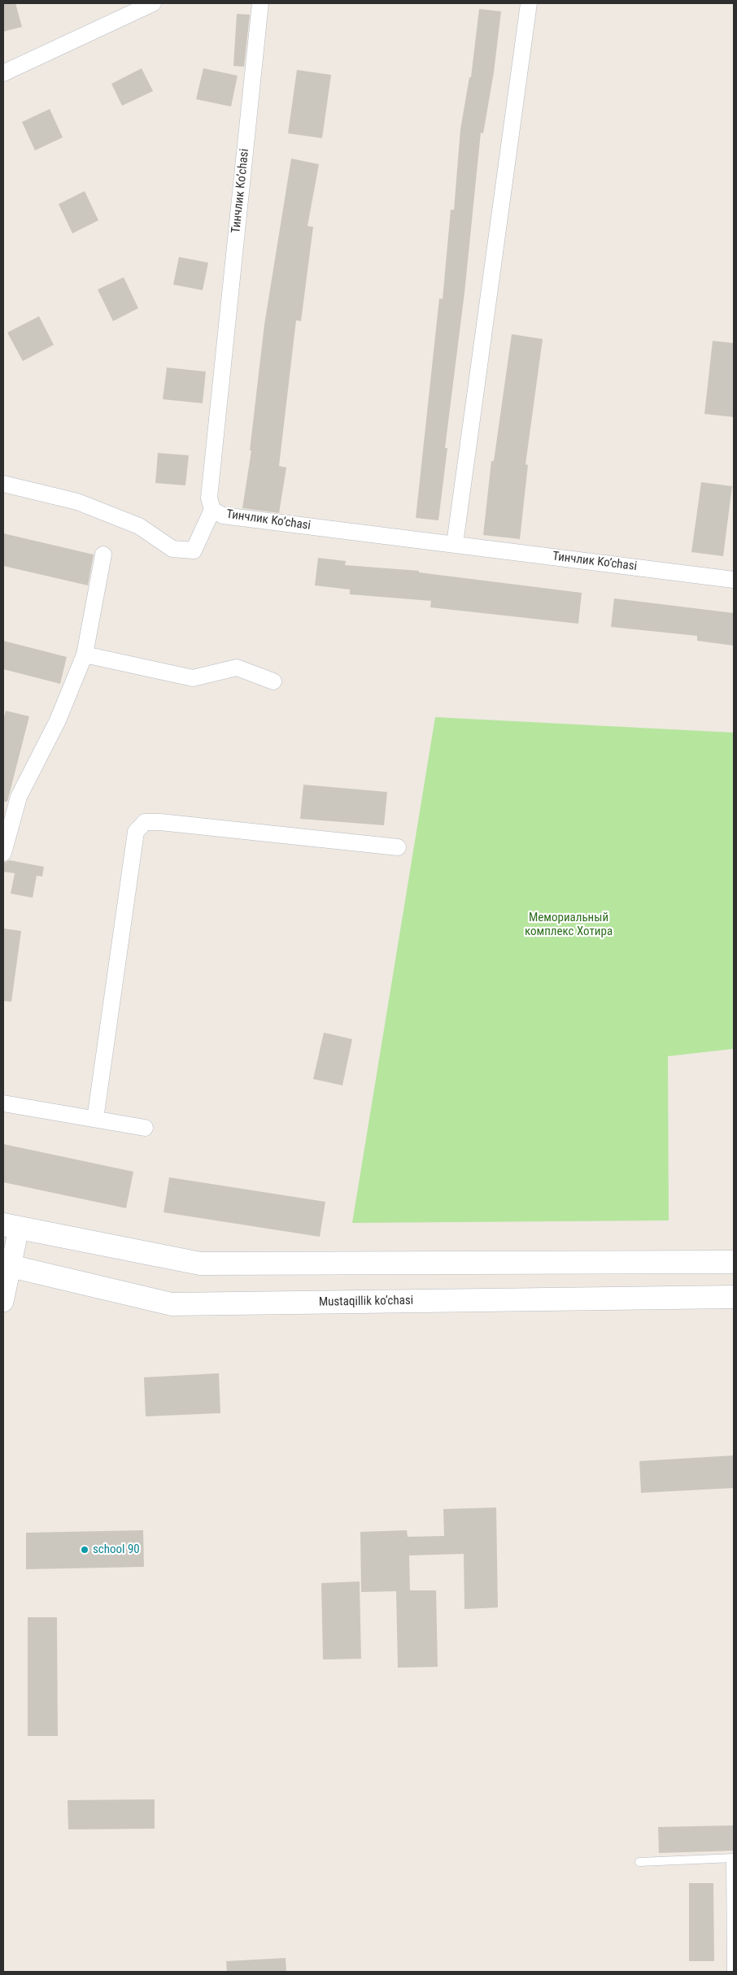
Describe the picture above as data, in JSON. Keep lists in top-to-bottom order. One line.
{"streets":{"main road":["Mustaqillik ko’chasi"],"street":["Тинчлик Ko’chasi"]},"parks":["Мемориальный комплекс Хотира"],"places":["school 90"]}
